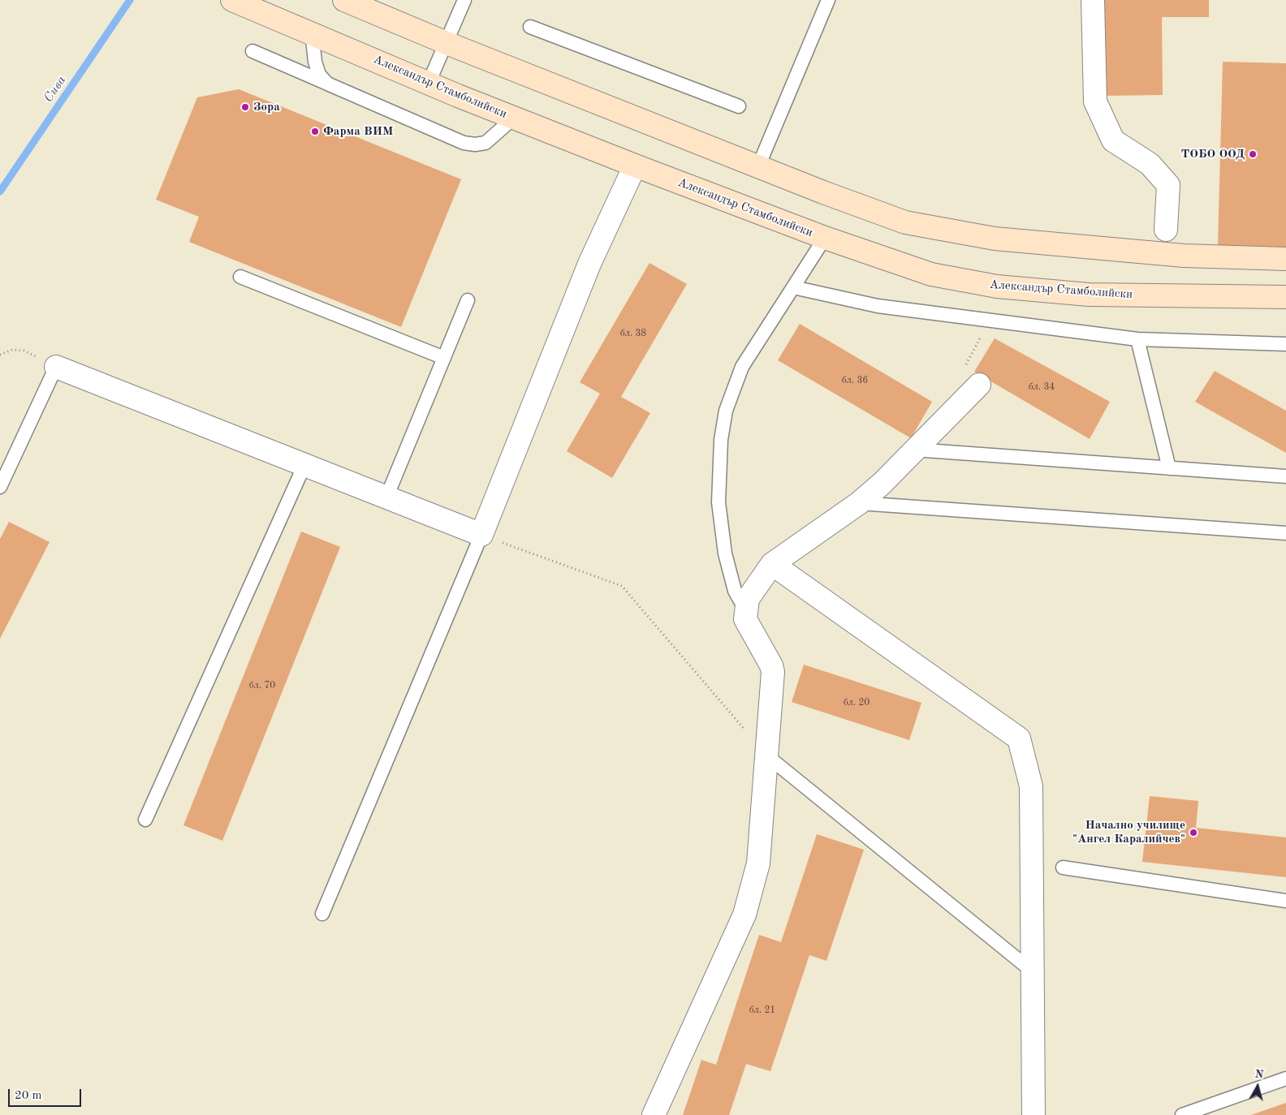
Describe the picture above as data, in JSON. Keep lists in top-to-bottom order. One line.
{"streets":{"main road":["Александър Стамболийски"]},"water":["Сива"],"places":["Зора","Фарма ВИМ","ТОБО ООД","Начално училище \"Ангел Каралийчев\""],"house_numbers":["бл. 38","бл. 36","бл. 34","бл. 70","бл. 20","бл. 21"],"scale_bar":"20 m","north":"top"}
